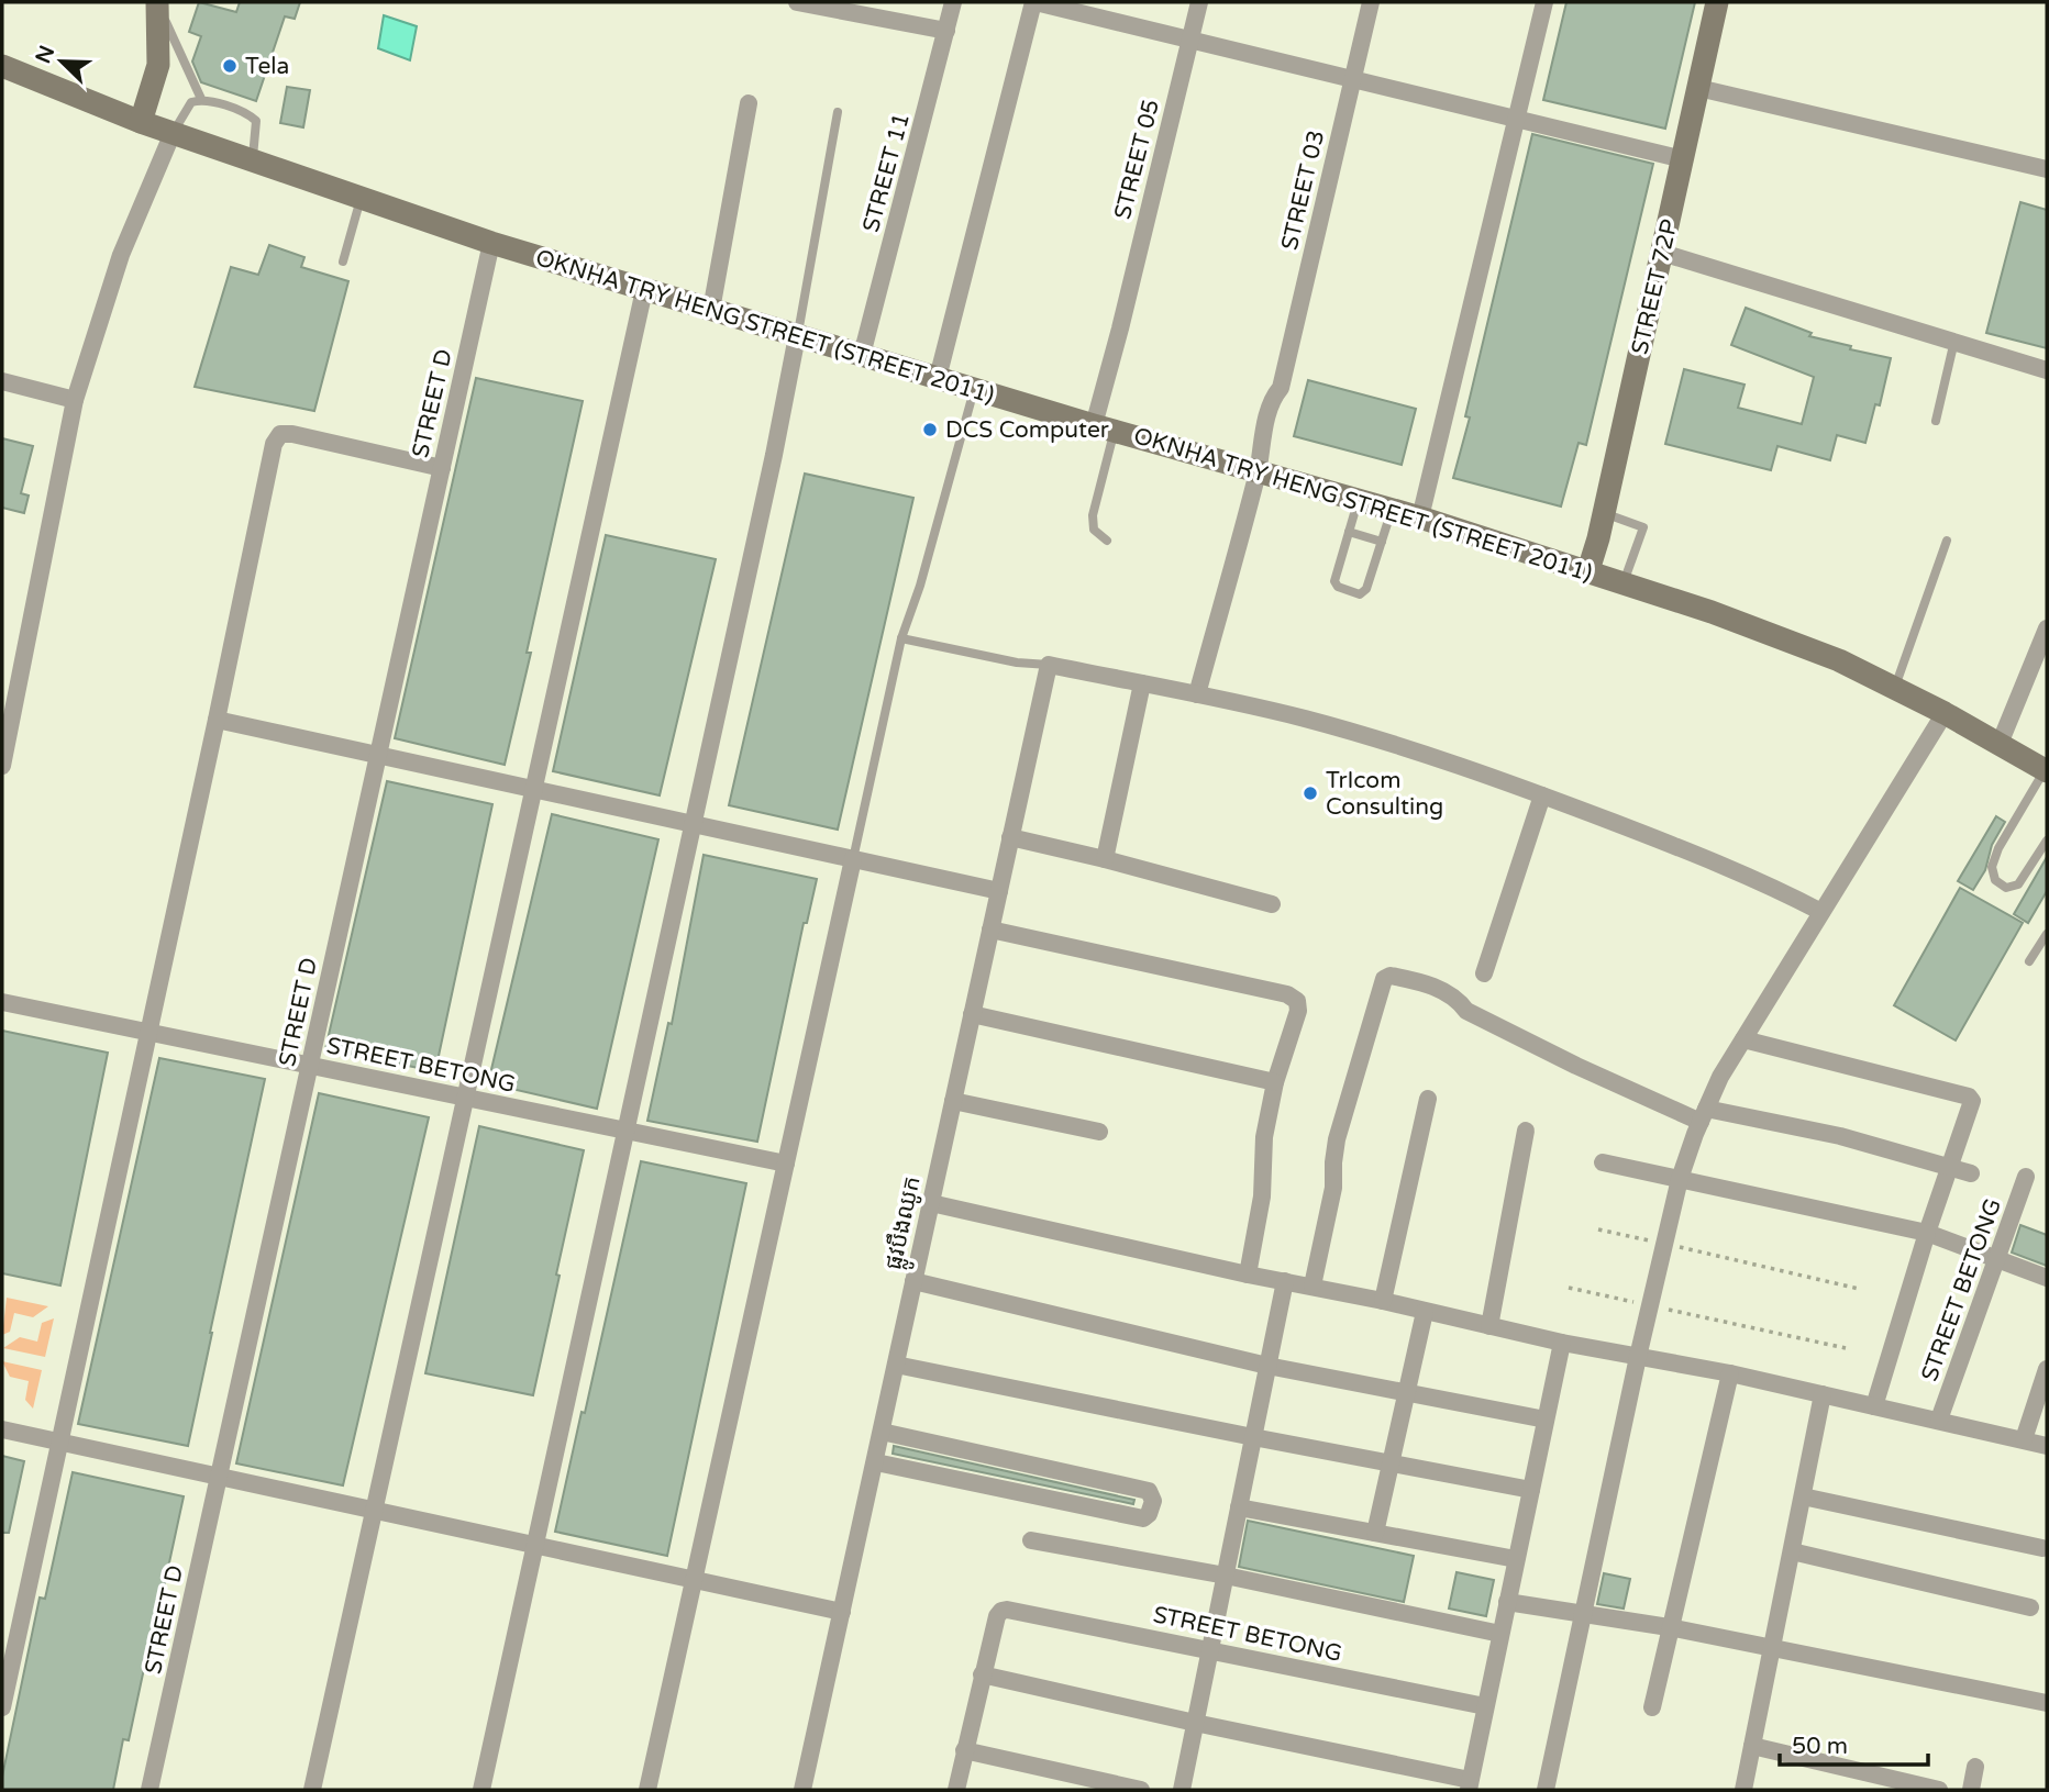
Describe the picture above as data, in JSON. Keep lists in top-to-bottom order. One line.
{"streets":{"main road":["STREET 72P","OKNHA TRY HENG STREET (STREET 2011)"],"street":["STREET 05","STREET 11","STREET 03","STREET D","STREET BETONG","ផ្លូវបឹងឈូក"]},"crossings":[["STREET 05","OKNHA TRY HENG STREET (STREET 2011)"],["STREET 11","OKNHA TRY HENG STREET (STREET 2011)"],["STREET 03","OKNHA TRY HENG STREET (STREET 2011)"],["STREET 72P","OKNHA TRY HENG STREET (STREET 2011)"],["OKNHA TRY HENG STREET (STREET 2011)","STREET D"],["STREET D","STREET BETONG"]],"places":["Tela","DCS Computer","TrIcom Consulting"],"scale_bar":"50 m","north":"top left"}
